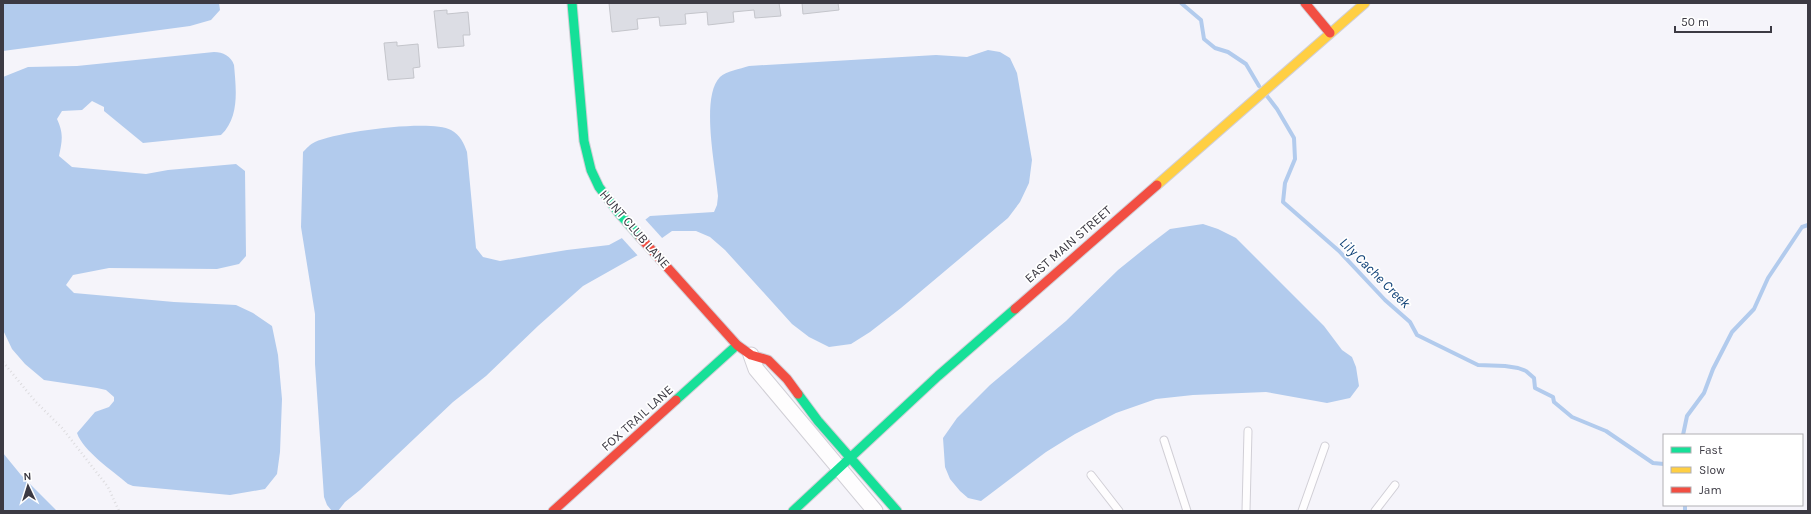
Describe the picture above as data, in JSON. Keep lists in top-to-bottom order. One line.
{"streets":{"street":["HUNT CLUB LANE","EAST MAIN STREET","FOX TRAIL LANE"]},"crossings":[["HUNT CLUB LANE","EAST MAIN STREET"],["HUNT CLUB LANE","FOX TRAIL LANE"]],"water":["Lily Cache Creek"],"legend":["Fast","Slow","Jam"],"scale_bar":"50 m","north":"top"}
